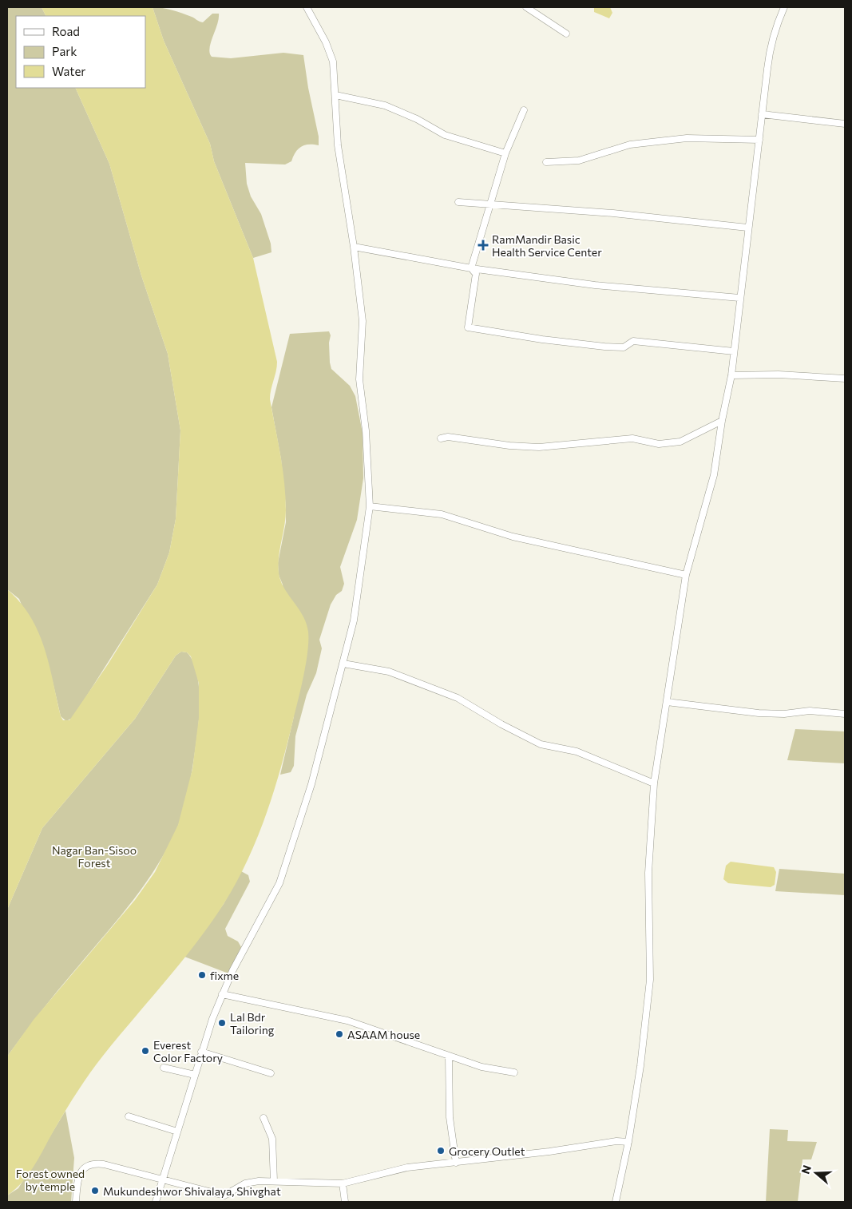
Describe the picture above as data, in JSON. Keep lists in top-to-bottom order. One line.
{"parks":["Nagar Ban-Sisoo Forest","Forest owned by temple"],"places":{"health":["RamMandir Basic Health Service Center"],"other":["fixme","Lal Bdr Tailoring","ASAAM house","Everest Color Factory","Grocery Outlet","Mukundeshwor Shivalaya, Shivghat"]},"legend":["Road","Park","Water"],"north":"left"}
